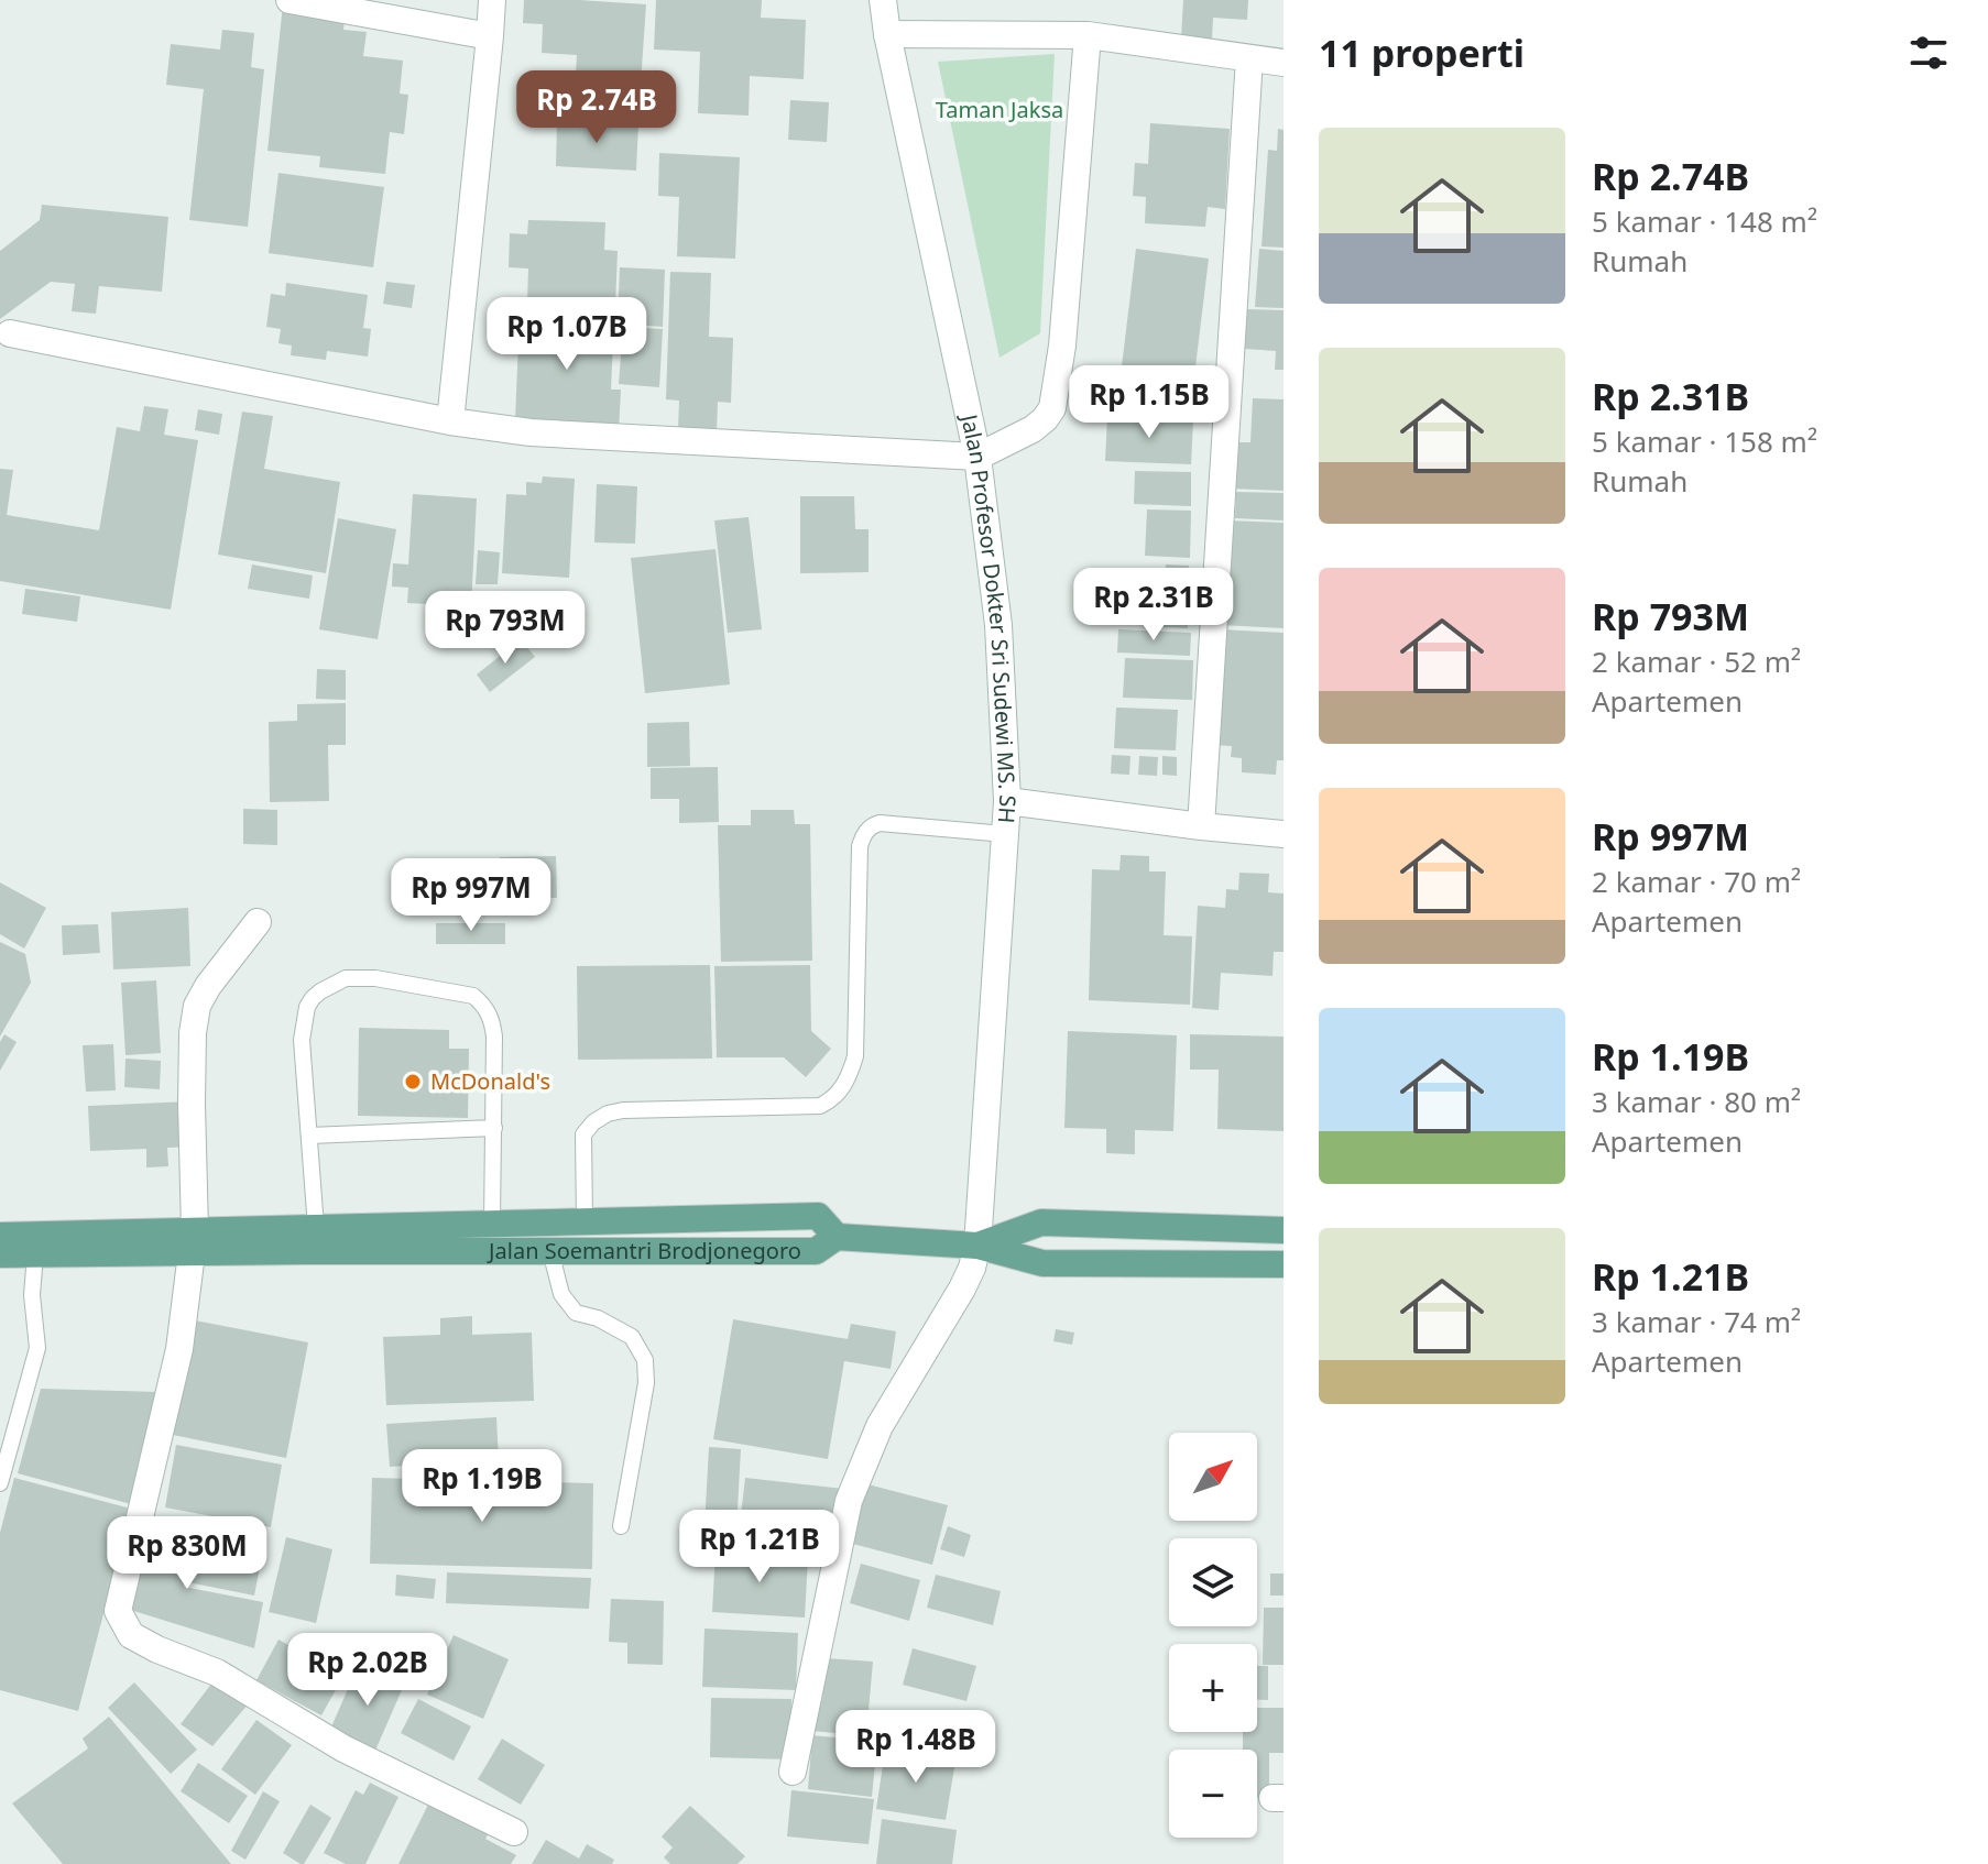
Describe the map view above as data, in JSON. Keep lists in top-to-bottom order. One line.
{"streets":{"main road":["Jalan Soemantri Brodjonegoro"],"street":["Jalan Profesor Dokter Sri Sudewi MS. SH"]},"crossings":[["Jalan Profesor Dokter Sri Sudewi MS. SH","Jalan Soemantri Brodjonegoro"]],"parks":["Taman Jaksa"],"places":["McDonald's"],"north":"top right","page":{"heading":"11 properti","price":["Rp 2.74B","Rp 1.07B","Rp 1.15B","Rp 2.31B","Rp 793M","Rp 997M","Rp 1.19B","Rp 1.21B","Rp 830M","Rp 2.02B","Rp 1.48B"],"list":[{"name":"Rp 2.74B","note":"5 kamar · 148 m² · Rumah"},{"name":"Rp 2.31B","note":"5 kamar · 158 m² · Rumah"},{"name":"Rp 793M","note":"2 kamar · 52 m² · Apartemen"},{"name":"Rp 997M","note":"2 kamar · 70 m² · Apartemen"},{"name":"Rp 1.19B","note":"3 kamar · 80 m² · Apartemen"},{"name":"Rp 1.21B","note":"3 kamar · 74 m² · Apartemen"}],"map_buttons":["+","−"]}}
